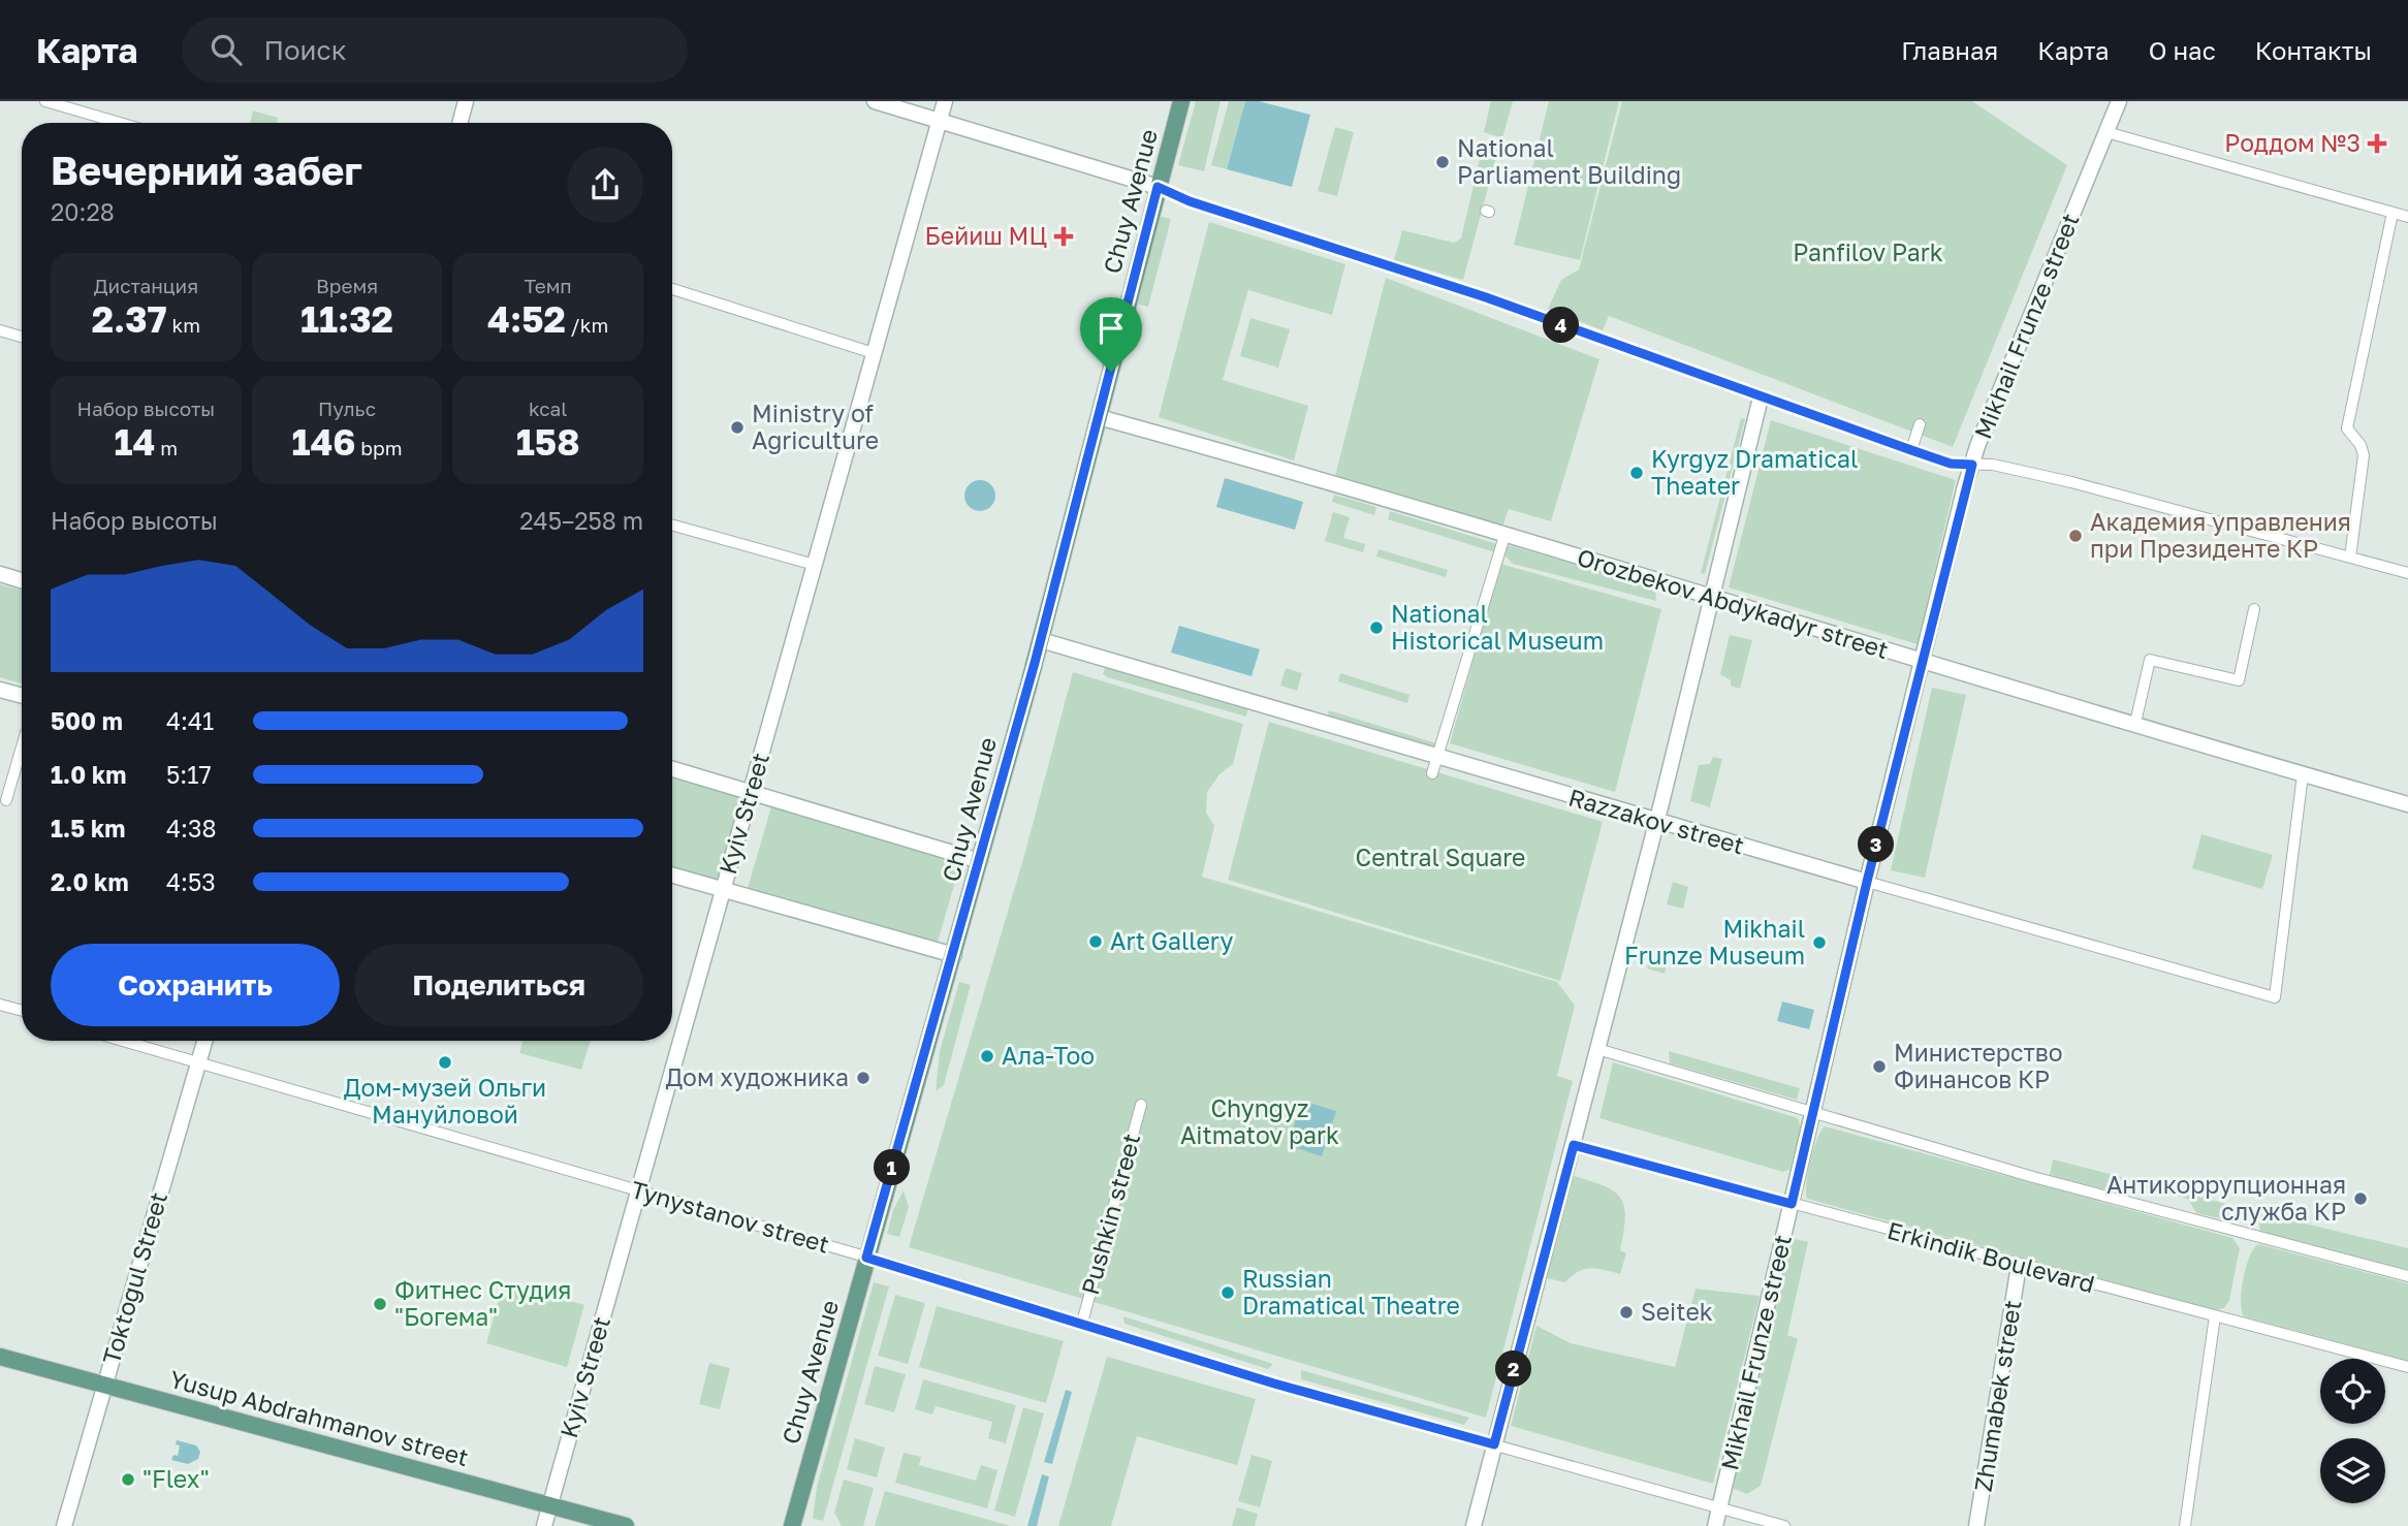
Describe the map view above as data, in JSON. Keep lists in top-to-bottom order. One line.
{"streets":{"main road":["Chuy Avenue","Yusup Abdrahmanov street"],"street":["Mikhail Frunze street","Orozbekov Abdykadyr street","Kyiv Street","Razzakov street","Pushkin street","Tynystanov street","Erkindik Boulevard","Toktogul Street","Zhumabek street"]},"crossings":[["Chuy Avenue","Orozbekov Abdykadyr street"],["Chuy Avenue","Razzakov street"],["Chuy Avenue","Tynystanov street"],["Mikhail Frunze street","Orozbekov Abdykadyr street"],["Mikhail Frunze street","Razzakov street"],["Mikhail Frunze street","Tynystanov street"],["Mikhail Frunze street","Erkindik Boulevard"],["Orozbekov Abdykadyr street","Razzakov street"],["Kyiv Street","Tynystanov street"],["Kyiv Street","Yusup Abdrahmanov street"],["Pushkin street","Tynystanov street"],["Tynystanov street","Toktogul Street"],["Erkindik Boulevard","Zhumabek street"],["Toktogul Street","Yusup Abdrahmanov street"]],"parks":["Panfilov Park","Central Square","Chyngyz Aitmatov park"],"places":{"health":["Роддом №3","Бейиш МЦ"],"other":["National Parliament Building","Ministry of Agriculture","Kyrgyz Dramatical Theater","Академия управления при Президенте КР","National Historical Museum","Art Gallery","Mikhail Frunze Museum","Ала-Тоо","Дом-музей Ольги Мануйловой","Министерство Финансов КР","Дом художника","Антикоррупционная служба КР","Russian Dramatical Theatre","Фитнес Студия \"Богема\"","Seitek","\"Flex\""]},"page":{"header":"Карта","search":"Поиск","nav":["Главная","Карта","О нас","Контакты"],"heading":["Вечерний забег","20:28"],"stats":[["Дистанция","2.37 km"],["Время","11:32"],["Темп","4:52 /km"],["Набор высоты","14 m"],["Пульс","146 bpm"],["kcal","158"]],"pins":["4","3","1","2"],"chart":["Набор высоты","245–258 m"],"list":[{"name":"500 m","note":"4:41"},{"name":"1.0 km","note":"5:17"},{"name":"1.5 km","note":"4:38"},{"name":"2.0 km","note":"4:53"}],"buttons":["Сохранить","Поделиться"]}}
